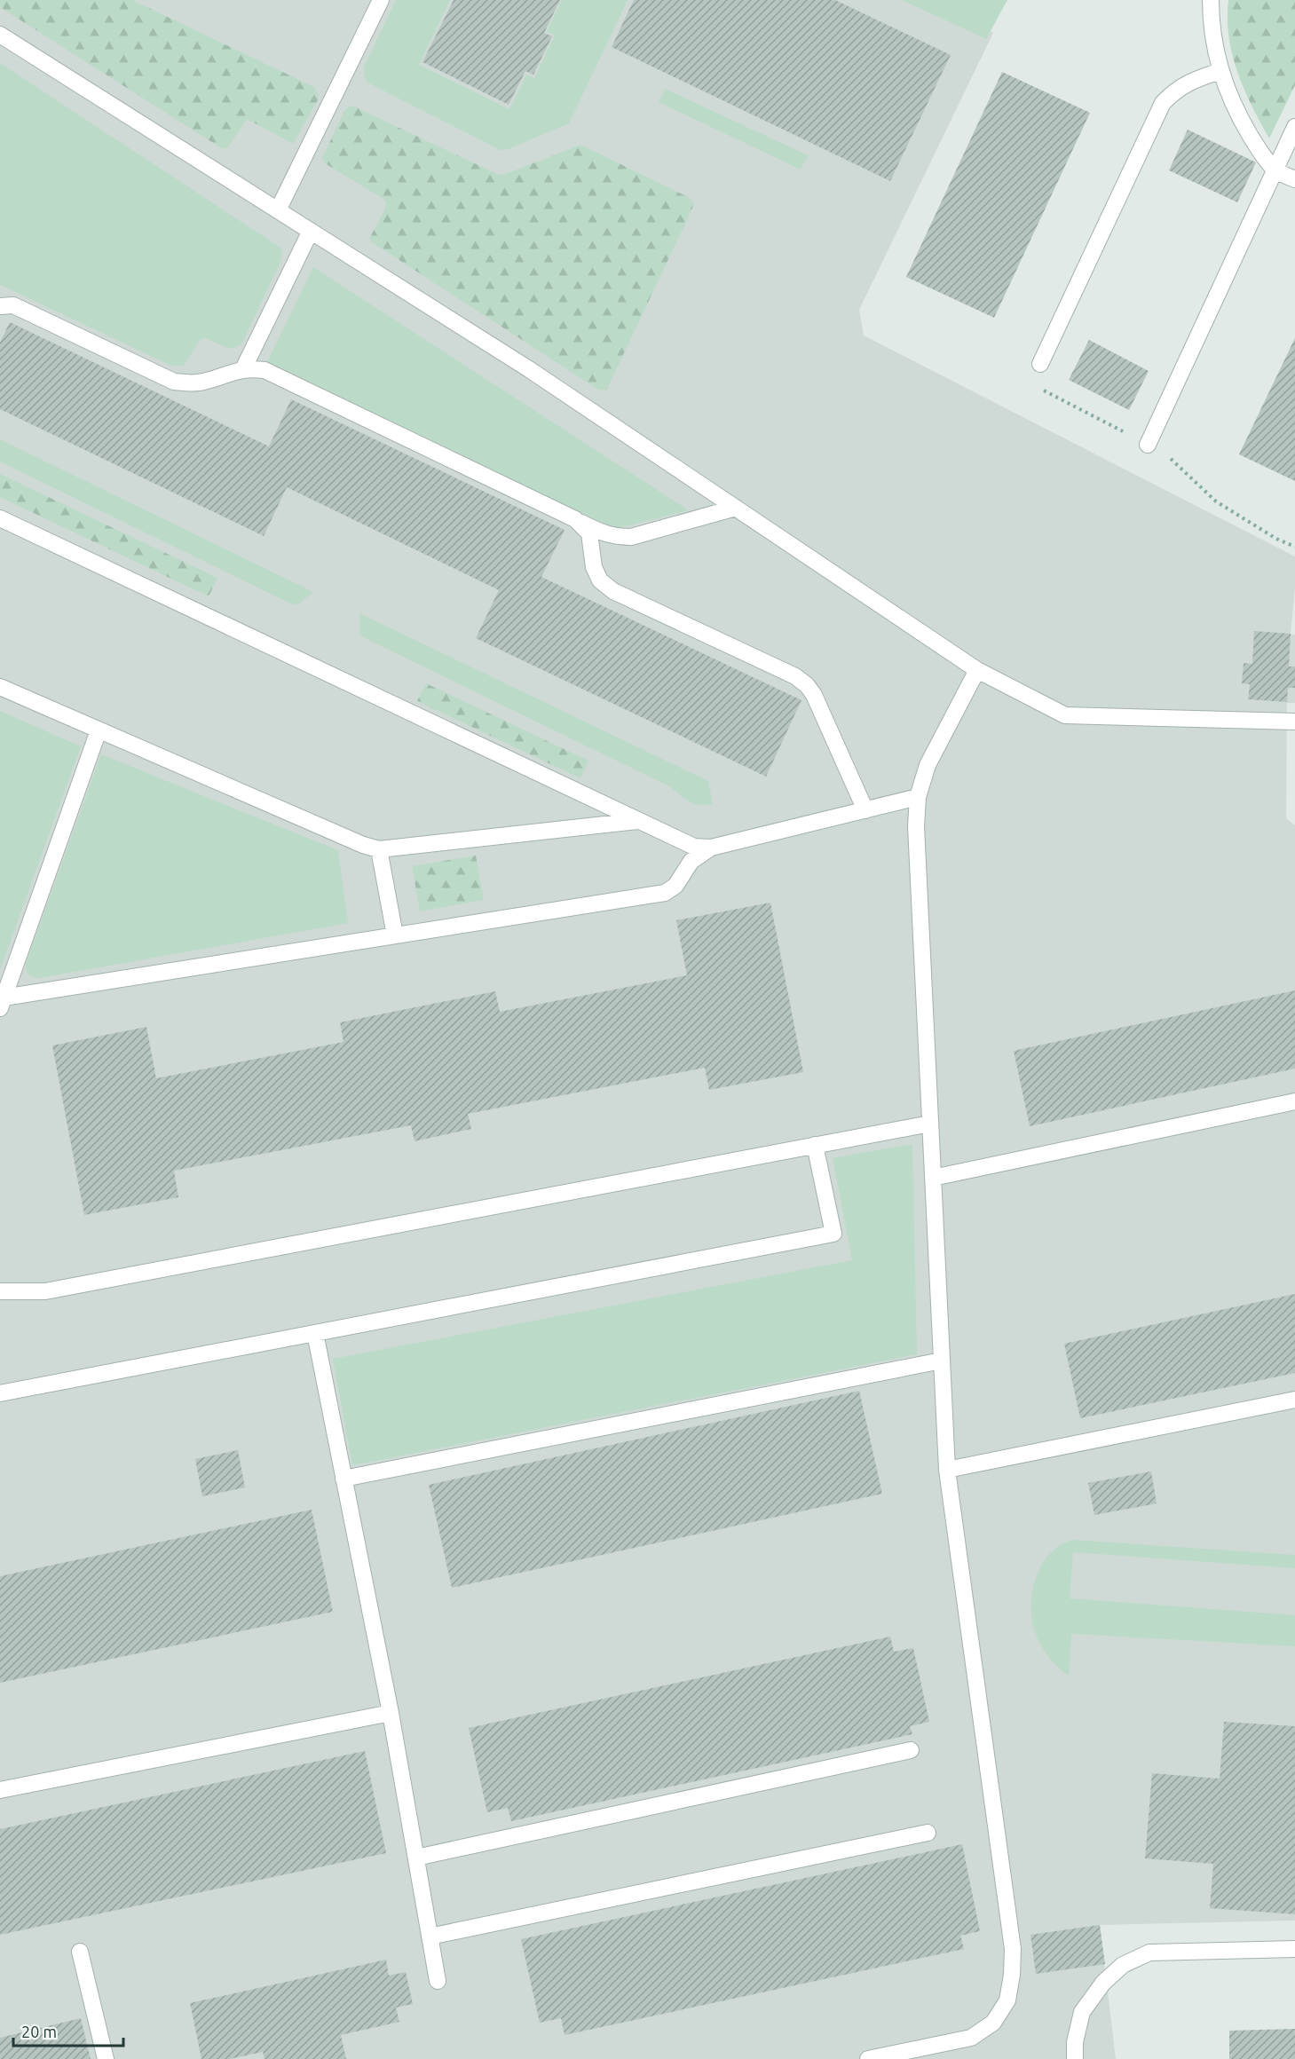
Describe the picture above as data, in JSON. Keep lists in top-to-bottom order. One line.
{"scale_bar":"20 m"}
